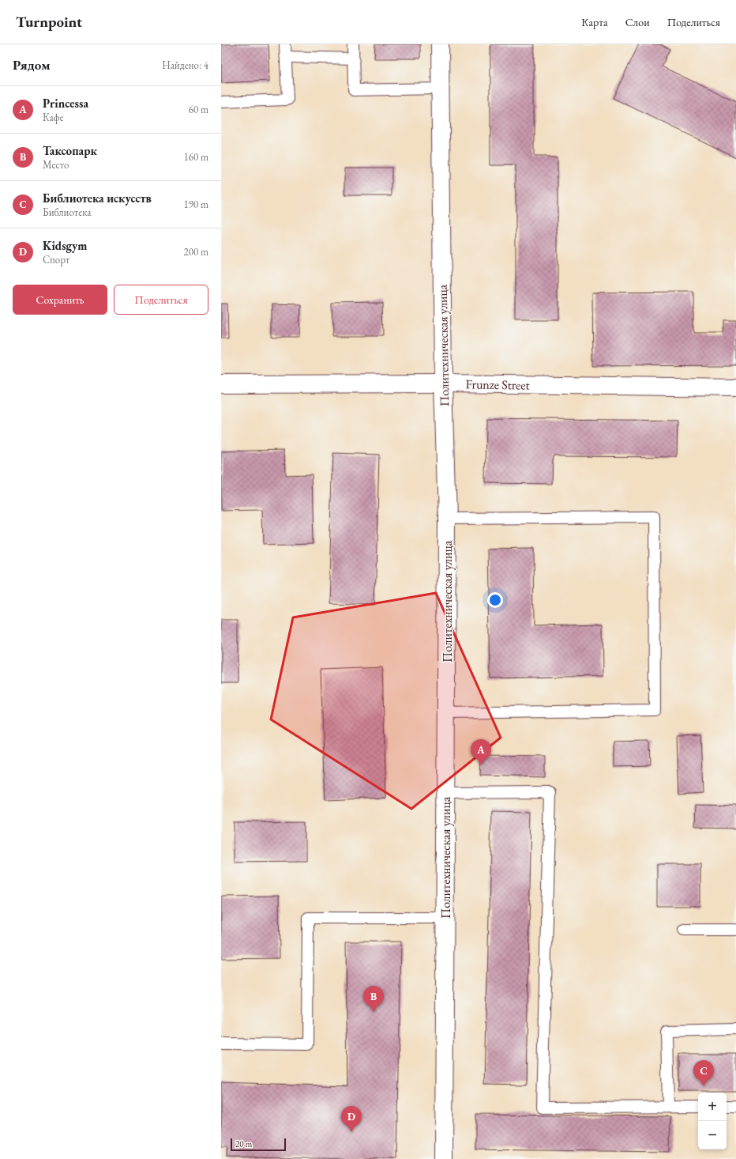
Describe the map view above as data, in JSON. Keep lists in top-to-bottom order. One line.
{"streets":{"street":["Политехническая улица","Frunze Street"]},"crossings":[["Политехническая улица","Frunze Street"]],"scale_bar":"20 m","page":{"header":"Turnpoint","nav":["Карта","Слои","Поделиться"],"heading":["Рядом","Найдено: 4"],"list":[{"mark":"A","name":"Princessa","note":"Кафе","value":"60 m"},{"mark":"B","name":"Таксопарк","note":"Место","value":"160 m"},{"mark":"C","name":"Библиотека искусств","note":"Библиотека","value":"190 m"},{"mark":"D","name":"Kidsgym","note":"Спорт","value":"200 m"}],"buttons":["Сохранить","Поделиться"],"pins":["A","B","C","D"],"map_buttons":["+","−"],"scale":"20 m"}}
